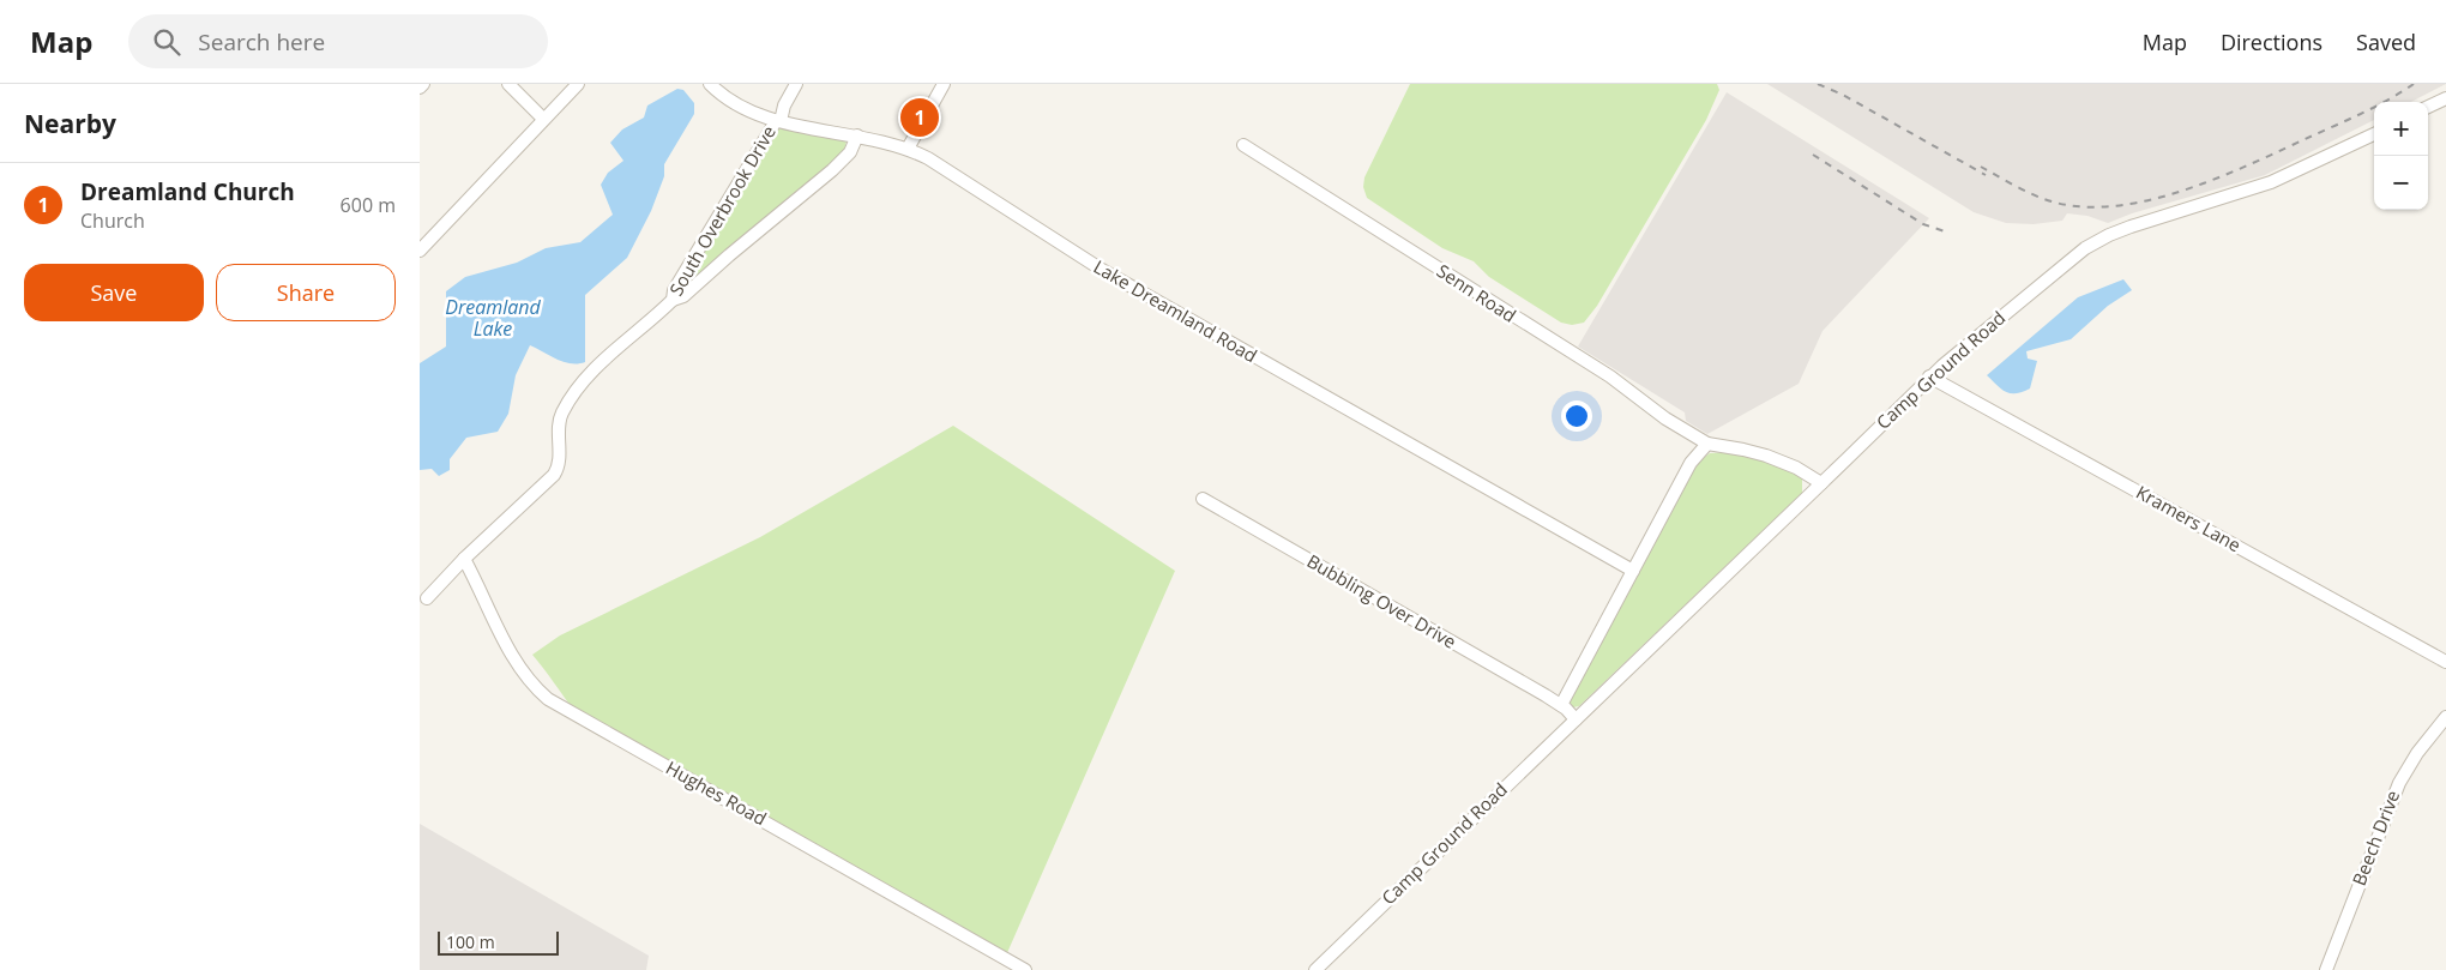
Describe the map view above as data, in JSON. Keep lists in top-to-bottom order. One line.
{"streets":{"street":["South Overbrook Drive","Senn Road","Lake Dreamland Road","Camp Ground Road","Kramers Lane","Bubbling Over Drive","Hughes Road","Beech Drive"]},"crossings":[["South Overbrook Drive","Lake Dreamland Road"],["South Overbrook Drive","Hughes Road"],["Camp Ground Road","Kramers Lane"]],"water":["Dreamland Lake"],"scale_bar":"100 m","page":{"header":"Map","search":"Search here","nav":["Map","Directions","Saved"],"heading":"Nearby","pins":"1","map_buttons":["+","−"],"list":[{"mark":"1","name":"Dreamland Church","note":"Church","value":"600 m"}],"buttons":["Save","Share"],"scale":"100 m"}}
